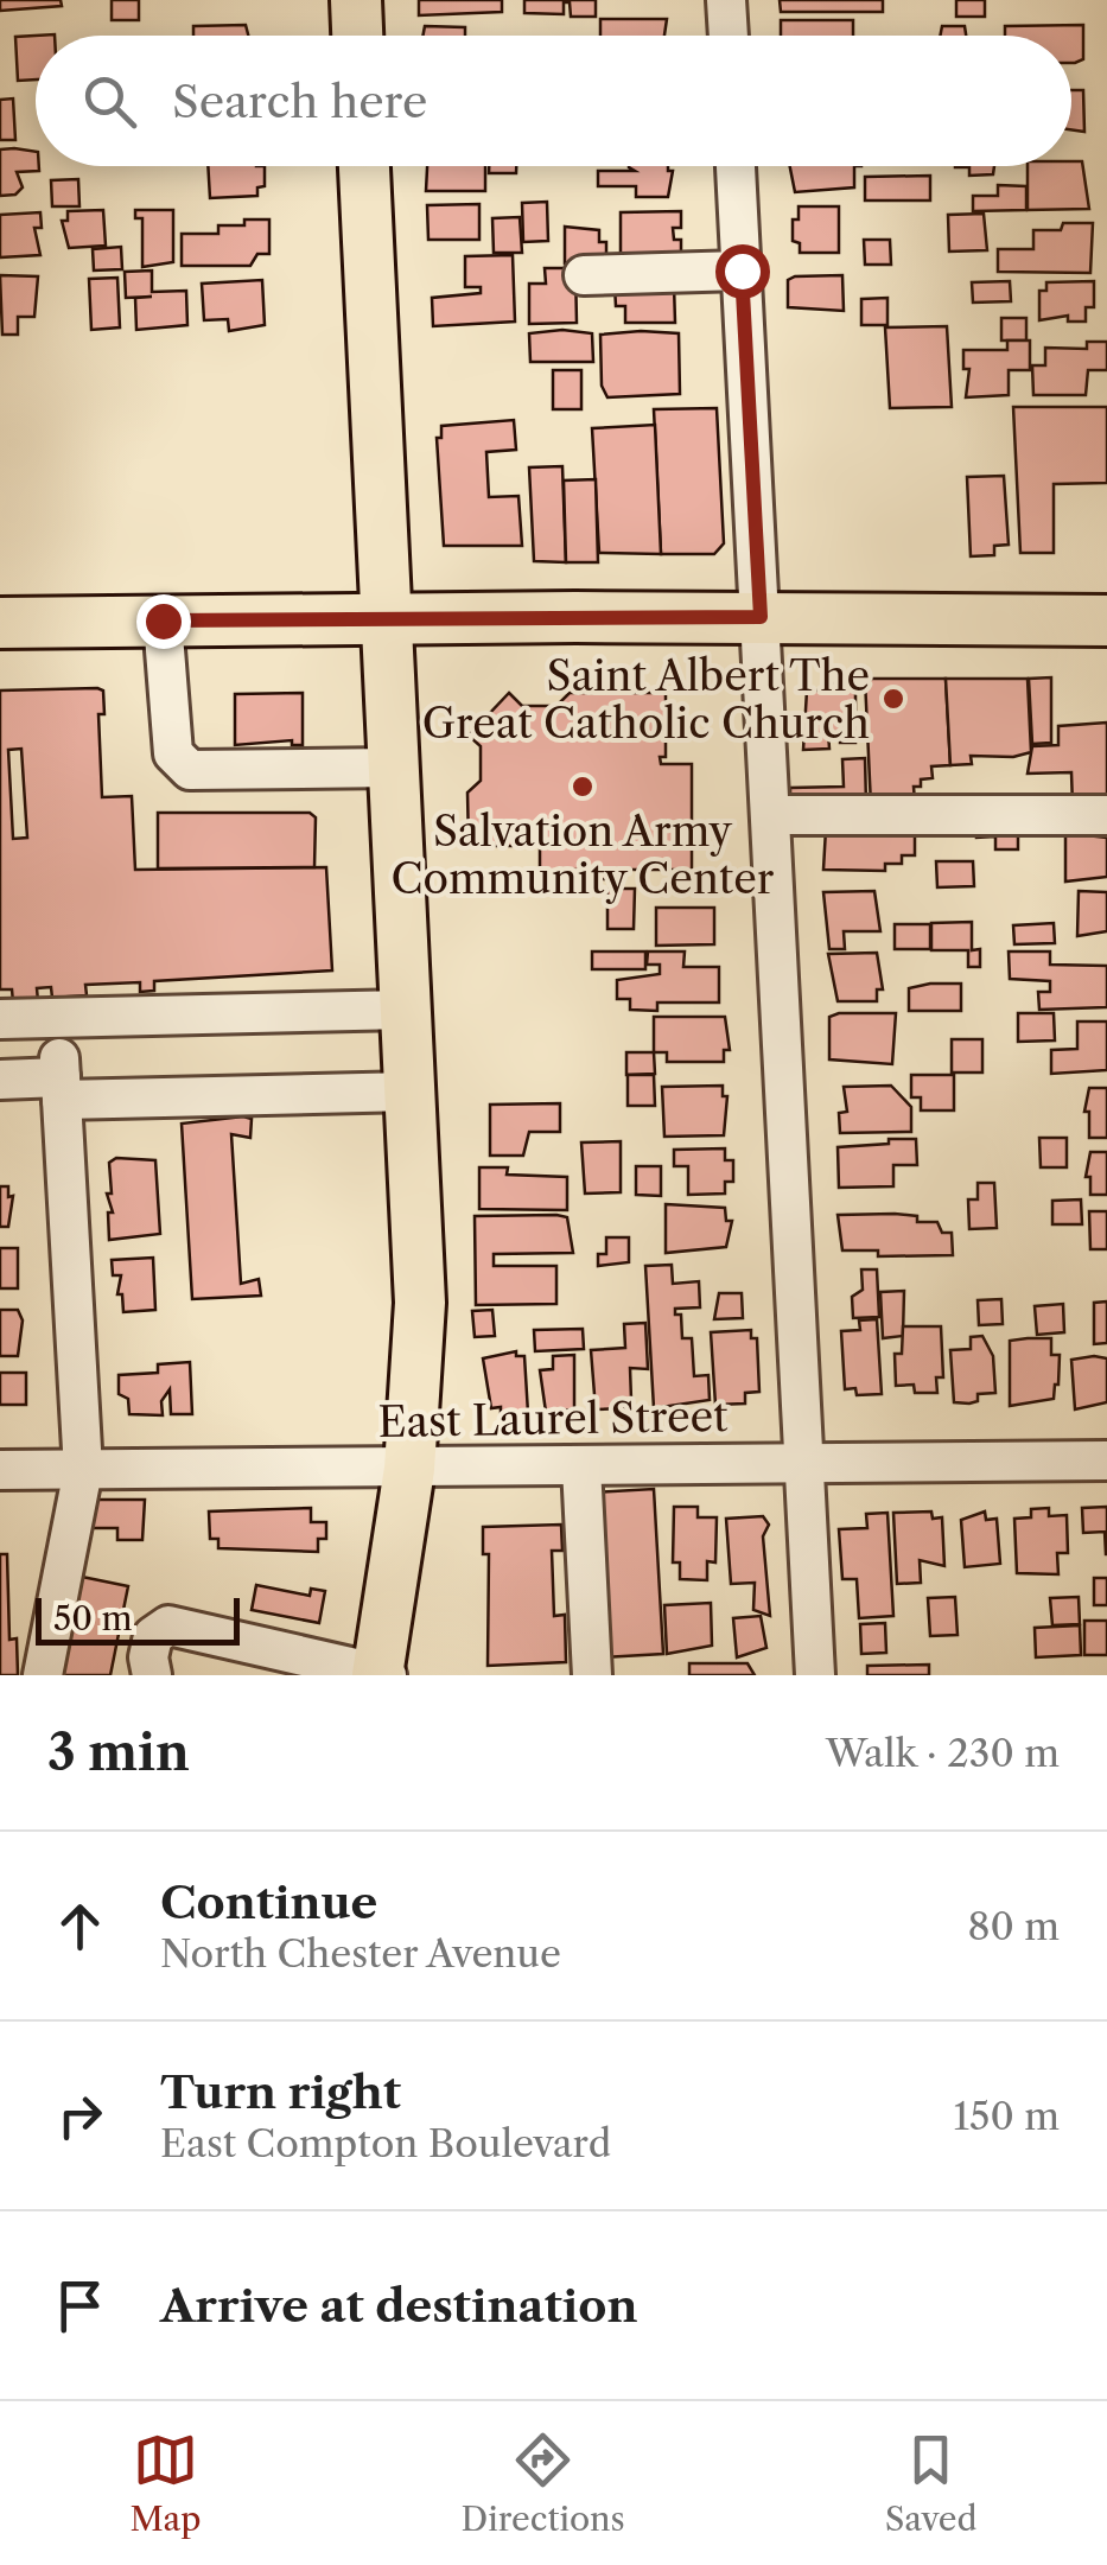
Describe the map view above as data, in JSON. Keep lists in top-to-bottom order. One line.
{"streets":{"street":["East Laurel Street"]},"places":["Saint Albert The Great Catholic Church","Salvation Army Community Center"],"scale_bar":"50 m","page":{"search":"Search here","scale":"50 m","heading":["3 min","Walk · 230 m"],"list":[["Continue","North Chester Avenue","80 m"],["Turn right","East Compton Boulevard","150 m"],"Arrive at destination"],"nav":["Map","Directions","Saved"]}}
